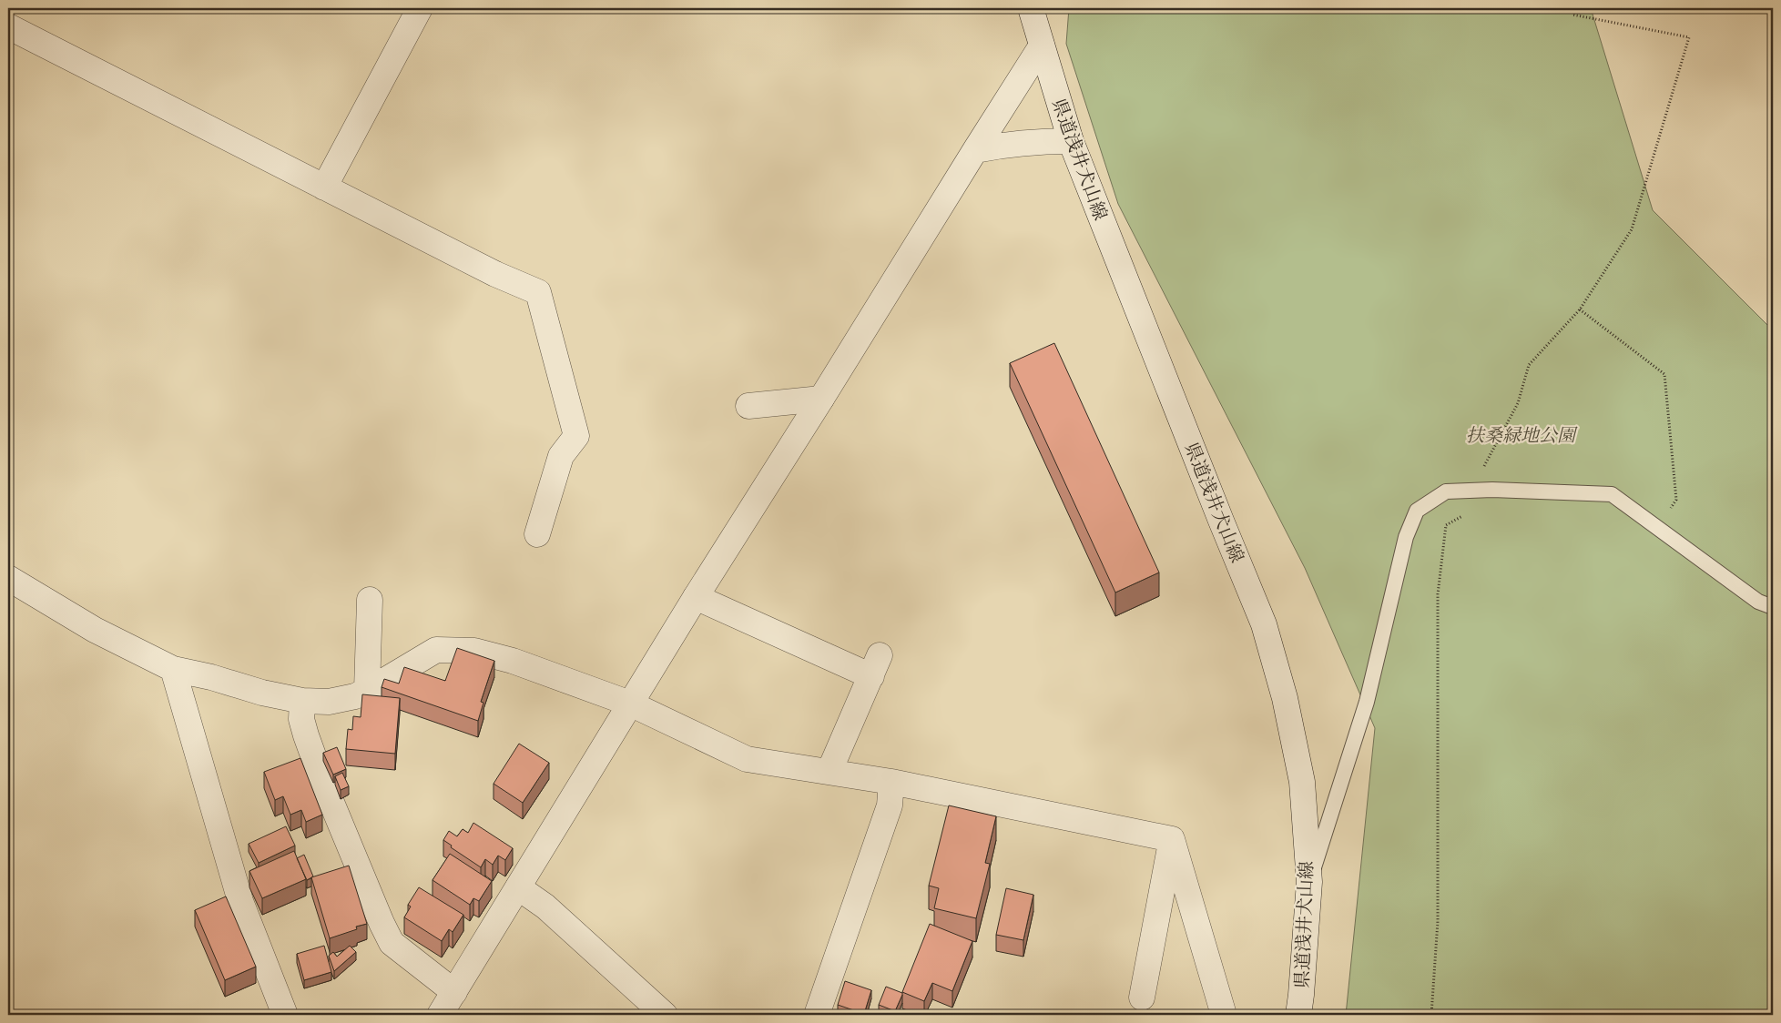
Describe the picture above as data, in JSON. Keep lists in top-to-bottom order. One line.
{"streets":{"street":["県道浅井犬山線"]},"parks":["扶桑緑地公園"]}
